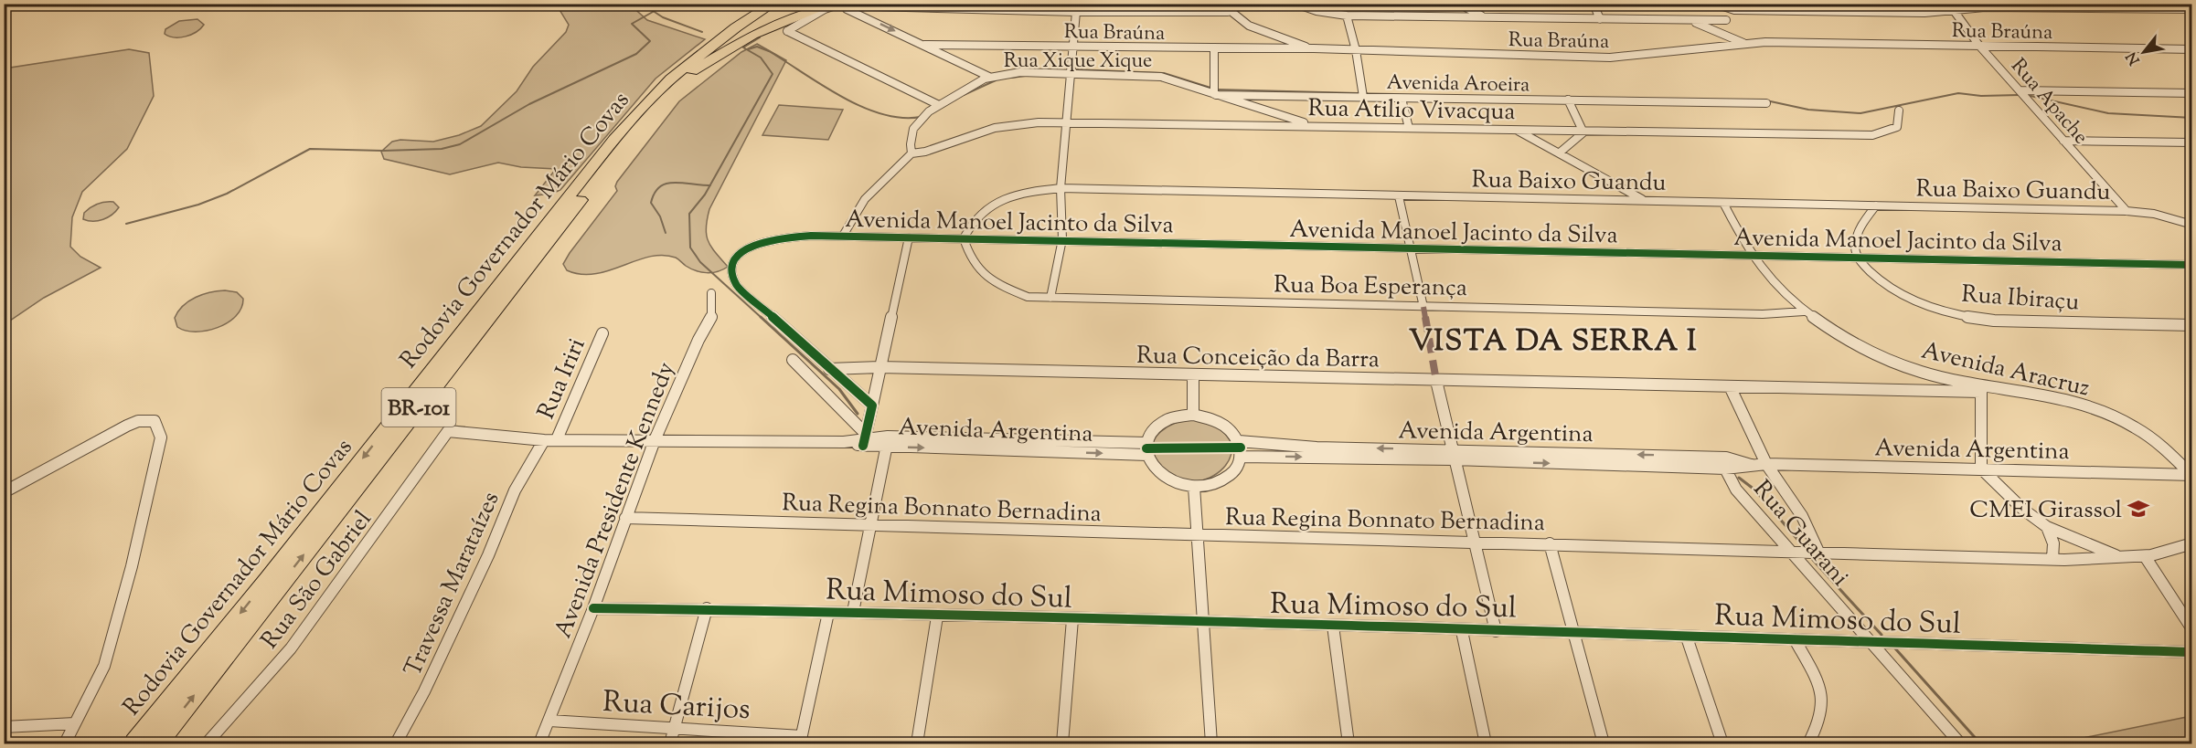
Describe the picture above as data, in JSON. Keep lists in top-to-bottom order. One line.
{"streets":{"main road":["Rodovia Governador Mário Covas","BR-101"],"street":["Rua Braúna","Rua Xique Xique","Avenida Aroeira","Rua Apache","Rua Atilio Vivacqua","Rua Baixo Guandu","Avenida Manoel Jacinto da Silva","Rua Boa Esperança","Rua Ibiraçu","Rua Conceição da Barra","Avenida Aracruz","Rua Iriri","Avenida Argentina","Avenida Presidente Kennedy","Rua Regina Bonnato Bernadina","Rua Guarani","Rua São Gabriel","Travessa Marataízes","Rua Mimoso do Sul","Rua Carijos"]},"crossings":[["Rua Braúna","Rua Apache"],["Rua Xique Xique","Avenida Aroeira"],["Rua Xique Xique","Rua Atilio Vivacqua"],["Rua Apache","Rua Baixo Guandu"],["Rua Baixo Guandu","Avenida Manoel Jacinto da Silva"],["Rua Baixo Guandu","Rua Boa Esperança"],["Rua Baixo Guandu","Avenida Aracruz"],["Avenida Manoel Jacinto da Silva","Rua Boa Esperança"],["Avenida Manoel Jacinto da Silva","Rua Ibiraçu"],["Avenida Manoel Jacinto da Silva","Rua Conceição da Barra"],["Avenida Manoel Jacinto da Silva","Avenida Aracruz"],["Rua Boa Esperança","Avenida Aracruz"],["Rua Conceição da Barra","Avenida Aracruz"],["Avenida Aracruz","Avenida Argentina"],["Rua Iriri","Avenida Argentina"],["Avenida Argentina","Avenida Presidente Kennedy"],["Avenida Argentina","Rua Guarani"],["Avenida Argentina","Rua São Gabriel"],["Avenida Argentina","Travessa Marataízes"],["Avenida Presidente Kennedy","Rua Regina Bonnato Bernadina"],["Avenida Presidente Kennedy","Rua Mimoso do Sul"],["Avenida Presidente Kennedy","Rua Carijos"],["Rua Regina Bonnato Bernadina","Rua Guarani"],["Rua Guarani","Rua Mimoso do Sul"]],"districts":["VISTA DA SERRA I"],"places":{"school or university":["CMEI Girassol"]},"north":"bottom left"}
